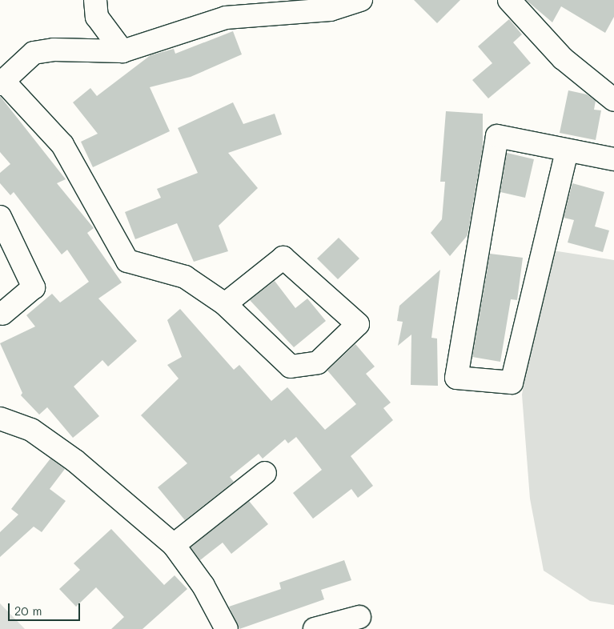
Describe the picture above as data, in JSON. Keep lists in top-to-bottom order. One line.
{"scale_bar":"20 m"}
